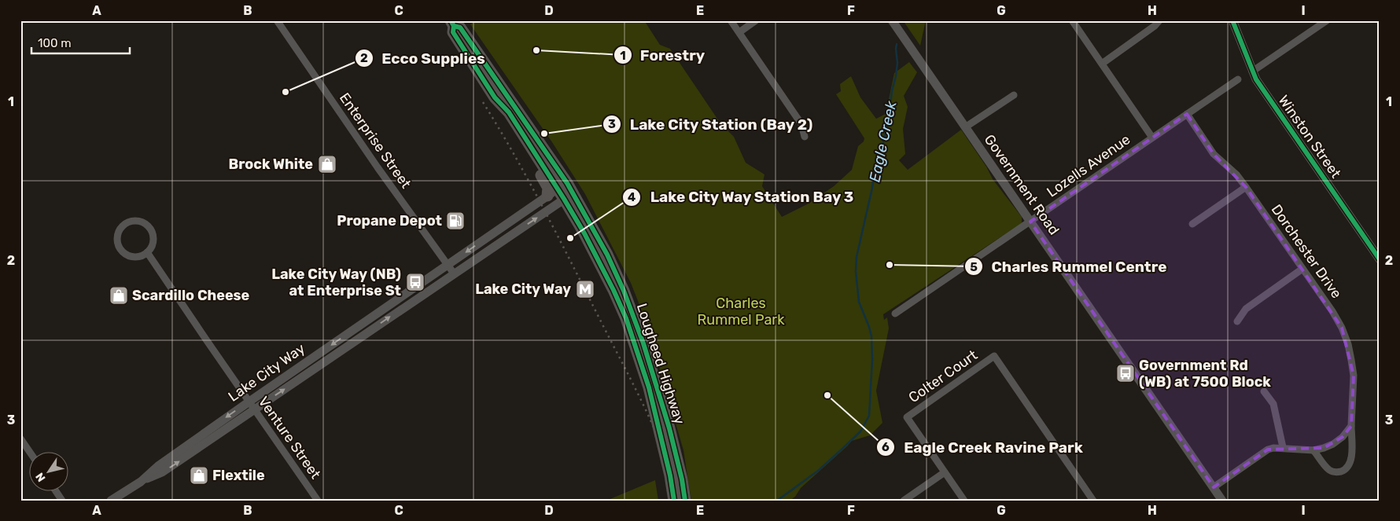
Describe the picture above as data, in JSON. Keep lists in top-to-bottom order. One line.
{"streets":{"main road":["Lougheed Highway"],"street":["Winston Street","Enterprise Street","Lozells Avenue","Government Road","Dorchester Drive","Lake City Way","Colter Court","Venture Street"]},"crossings":[["Enterprise Street","Lake City Way"],["Lozells Avenue","Government Road"],["Lozells Avenue","Dorchester Drive"],["Lougheed Highway","Lake City Way"],["Lake City Way","Venture Street"]],"water":["Eagle Creek"],"parks":["Charles Rummel Park"],"places":{"other":["Forestry","Ecco Supplies","Lake City Station (Bay 2)","Lake City Way Station Bay 3","Charles Rummel Centre","Eagle Creek Ravine Park"],"shop":["Brock White","Scardillo Cheese","Flextile"],"fuel station":["Propane Depot"],"bus stop":["Lake City Way (NB) at Enterprise St","Government Rd (WB) at 7500 Block"],"metro station":["Lake City Way"]},"scale_bar":"100 m","north":"bottom left","grid":{"columns":["A","B","C","D","E","F","G","H","I"],"rows":["1","2","3"]}}
